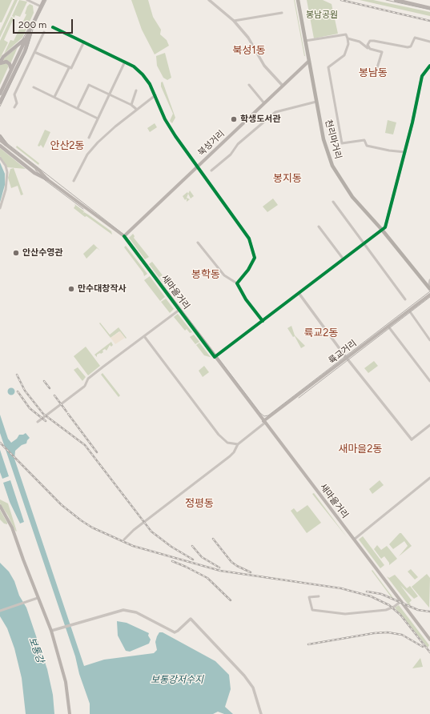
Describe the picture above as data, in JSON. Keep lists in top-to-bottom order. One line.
{"streets":{"highway":["천리마거리"],"main road":["북성거리","새마을거리","륙교거리"]},"crossings":[["천리마거리","북성거리"],["북성거리","새마을거리"],["새마을거리","륙교거리"]],"districts":["북성1동","봉남동","안산2동","봉지동","봉학동","륙교2동","새마을2동","정평동"],"water":["보통강","보통강저수지"],"parks":["봉남공원"],"places":["학생도서관","안산수영관","만수대창작사"],"scale_bar":"200 m"}
